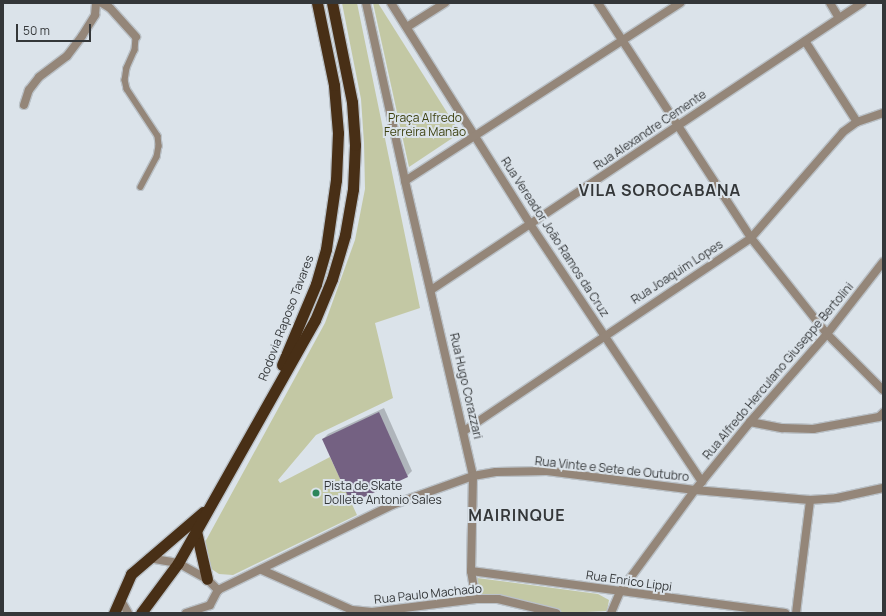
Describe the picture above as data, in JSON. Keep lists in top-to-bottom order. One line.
{"streets":{"highway":["Rodovia Raposo Tavares"],"street":["Rua Alexandre Cemente","Rua Vereador João Ramos da Cruz","Rua Joaquim Lopes","Rua Alfredo Herculano Giuseppe Bertolini","Rua Hugo Corazzari","Rua Vinte e Sete de Outubro","Rua Enrico Lippi","Rua Paulo Machado"]},"crossings":[["Rua Alexandre Cemente","Rua Vereador João Ramos da Cruz"],["Rua Alexandre Cemente","Rua Hugo Corazzari"],["Rua Vereador João Ramos da Cruz","Rua Joaquim Lopes"],["Rua Vereador João Ramos da Cruz","Rua Alfredo Herculano Giuseppe Bertolini"],["Rua Joaquim Lopes","Rua Hugo Corazzari"],["Rua Alfredo Herculano Giuseppe Bertolini","Rua Vinte e Sete de Outubro"],["Rua Alfredo Herculano Giuseppe Bertolini","Rua Enrico Lippi"],["Rua Hugo Corazzari","Rua Vinte e Sete de Outubro"],["Rua Hugo Corazzari","Rua Enrico Lippi"],["Rua Hugo Corazzari","Rua Paulo Machado"],["Rua Vinte e Sete de Outubro","Rua Paulo Machado"]],"districts":["VILA SOROCABANA","MAIRINQUE"],"parks":["Praça Alfredo Ferreira Manão"],"places":["Pista de Skate Dollete Antonio Sales"],"scale_bar":"50 m"}
